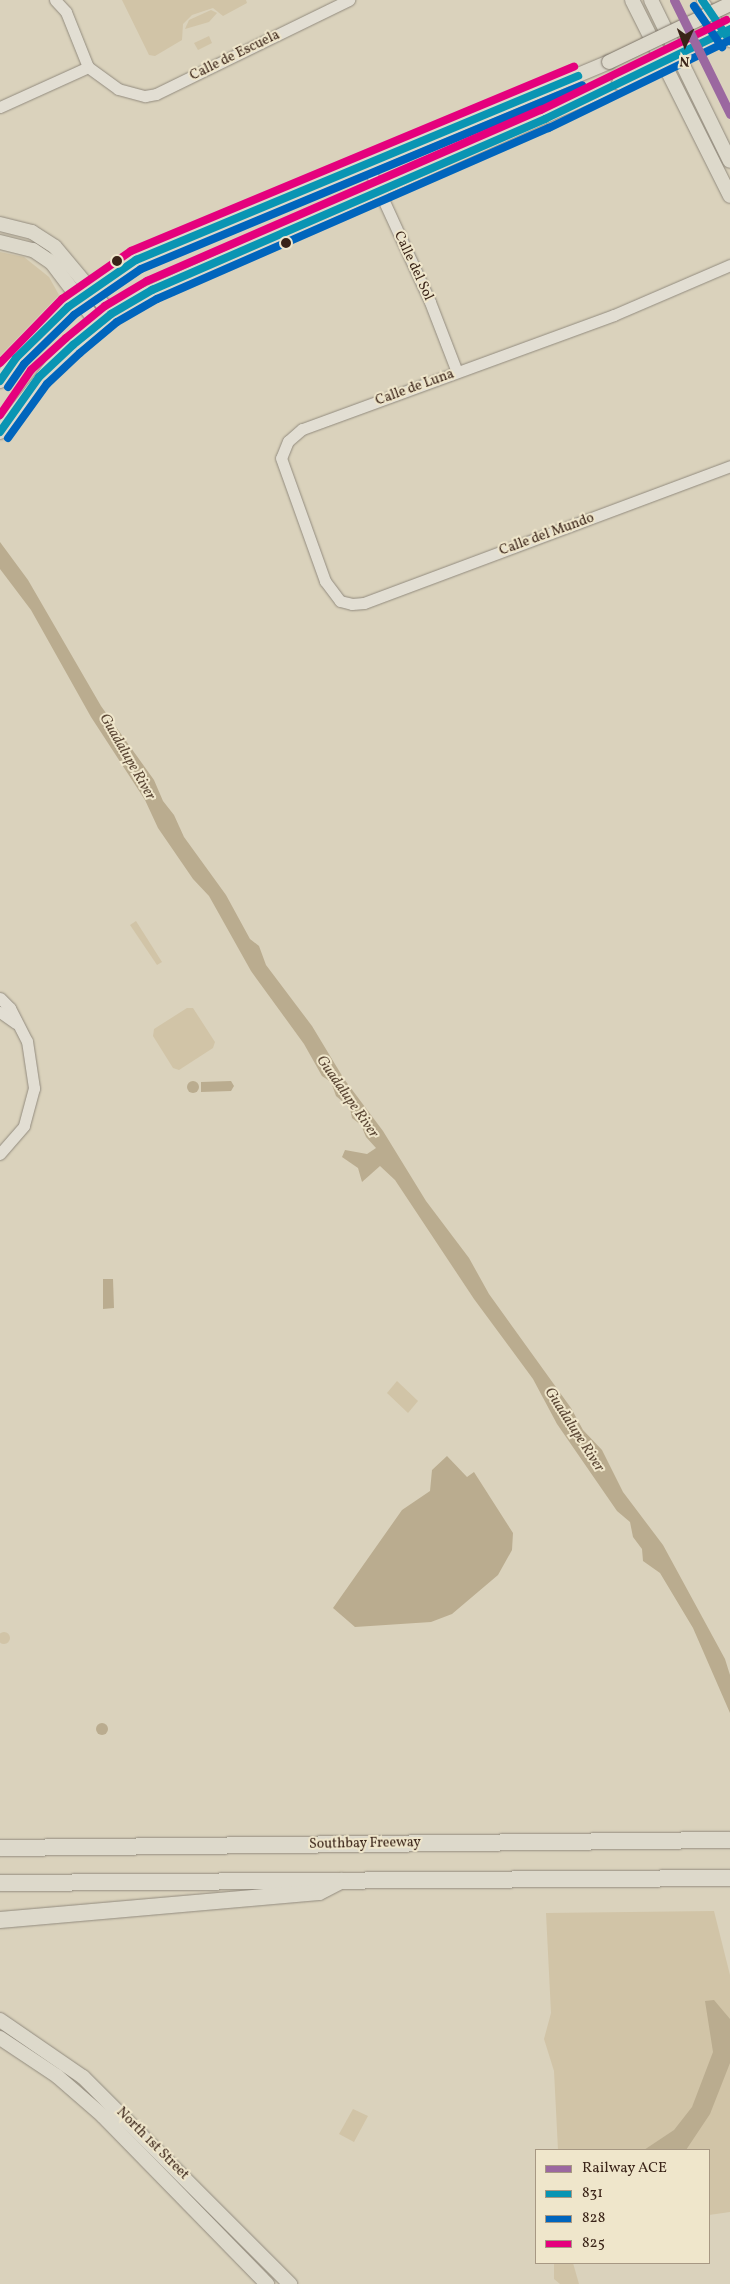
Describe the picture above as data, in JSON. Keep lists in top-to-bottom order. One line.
{"streets":{"highway":["Southbay Freeway"],"main road":["North 1st Street"],"street":["Calle de Escuela","Calle del Sol","Calle de Luna","Calle del Mundo"]},"crossings":[["Calle del Sol","Calle de Luna"],["Calle de Luna","Calle del Mundo"]],"water":["Guadalupe River"],"lines":["rail line ACE","transit line 831","transit line 828","transit line 825"],"legend":["Railway ACE","831","828","825"],"north":"bottom"}
